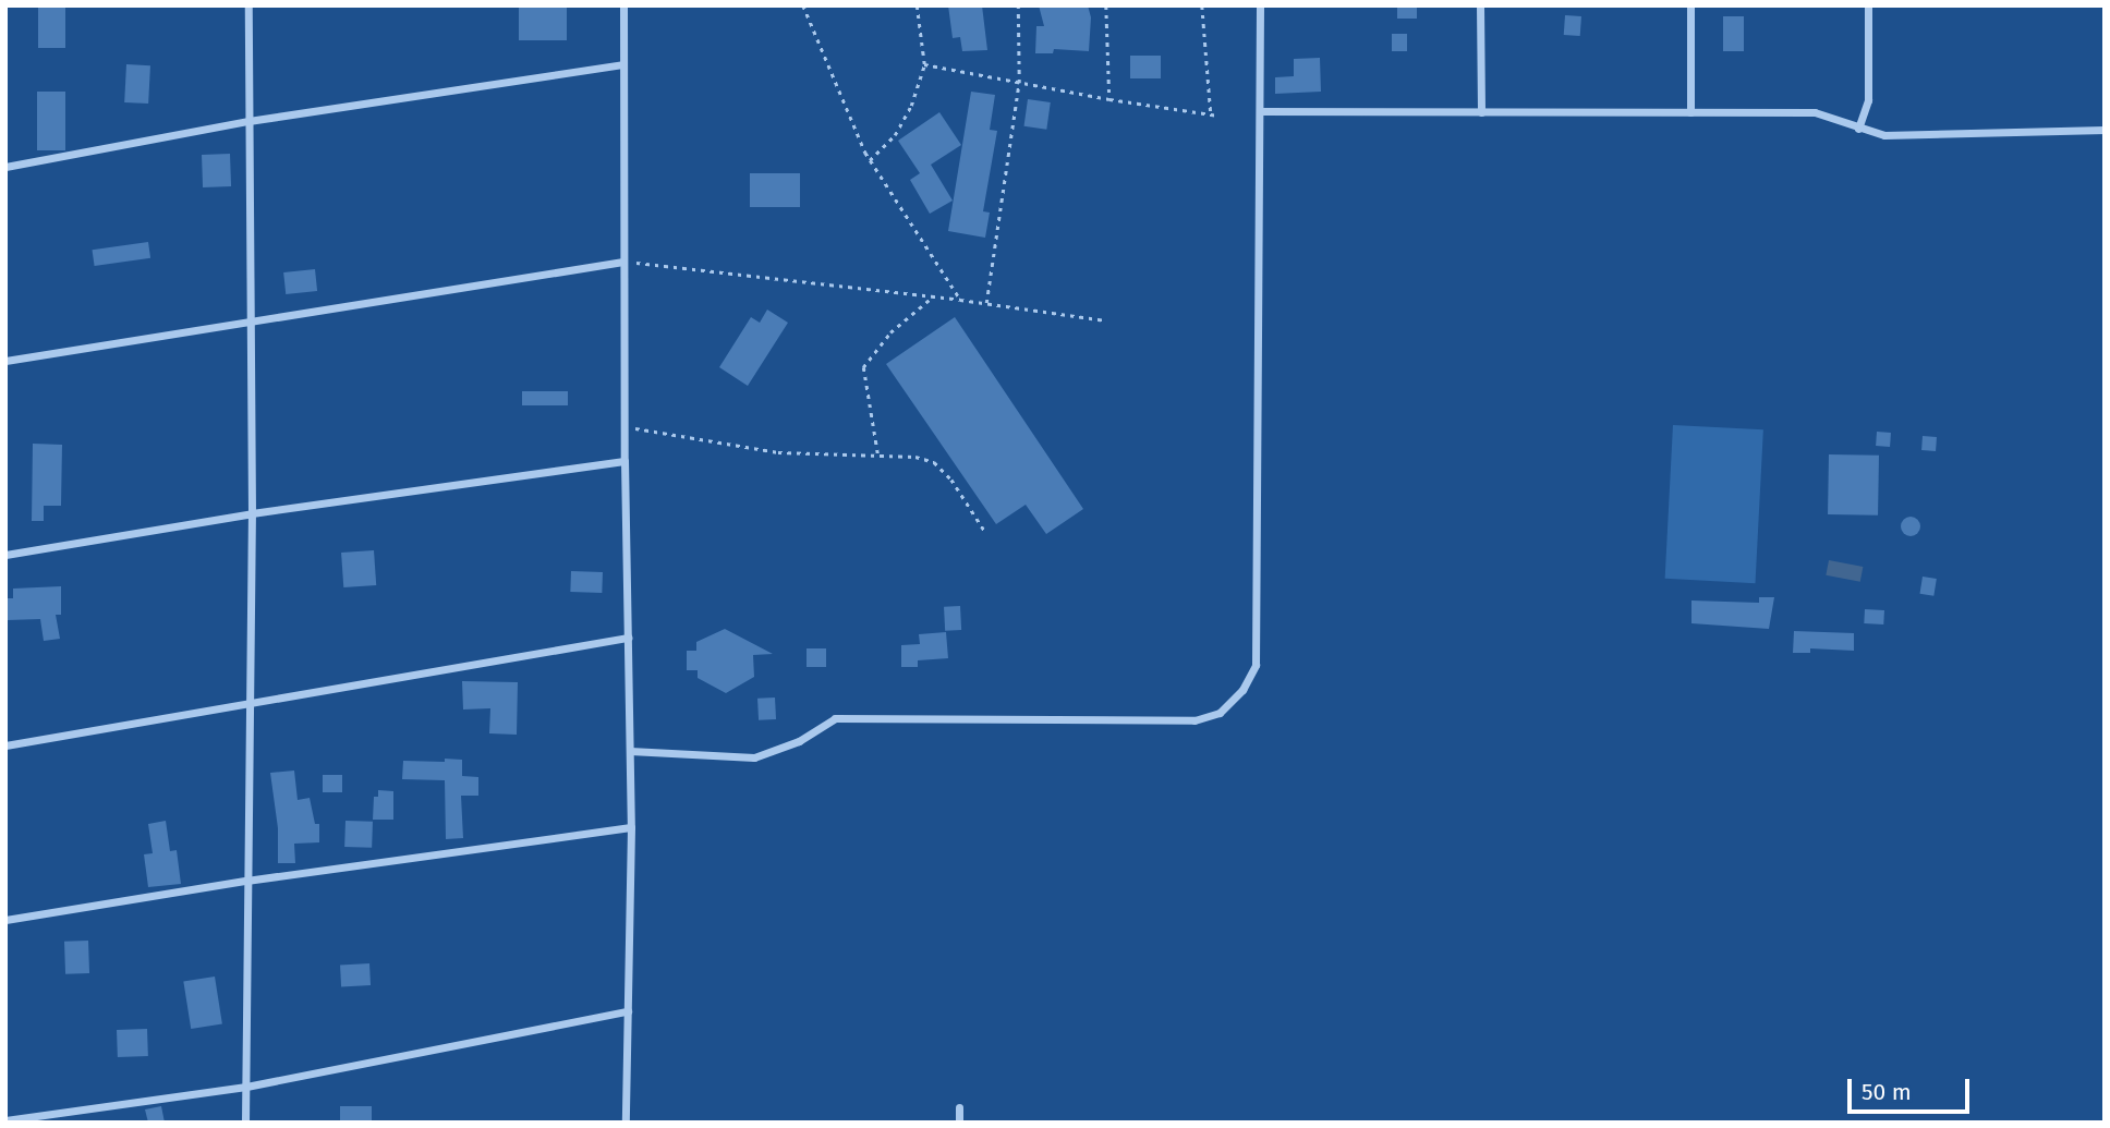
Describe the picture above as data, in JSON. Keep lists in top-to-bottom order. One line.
{"scale_bar":"50 m"}
